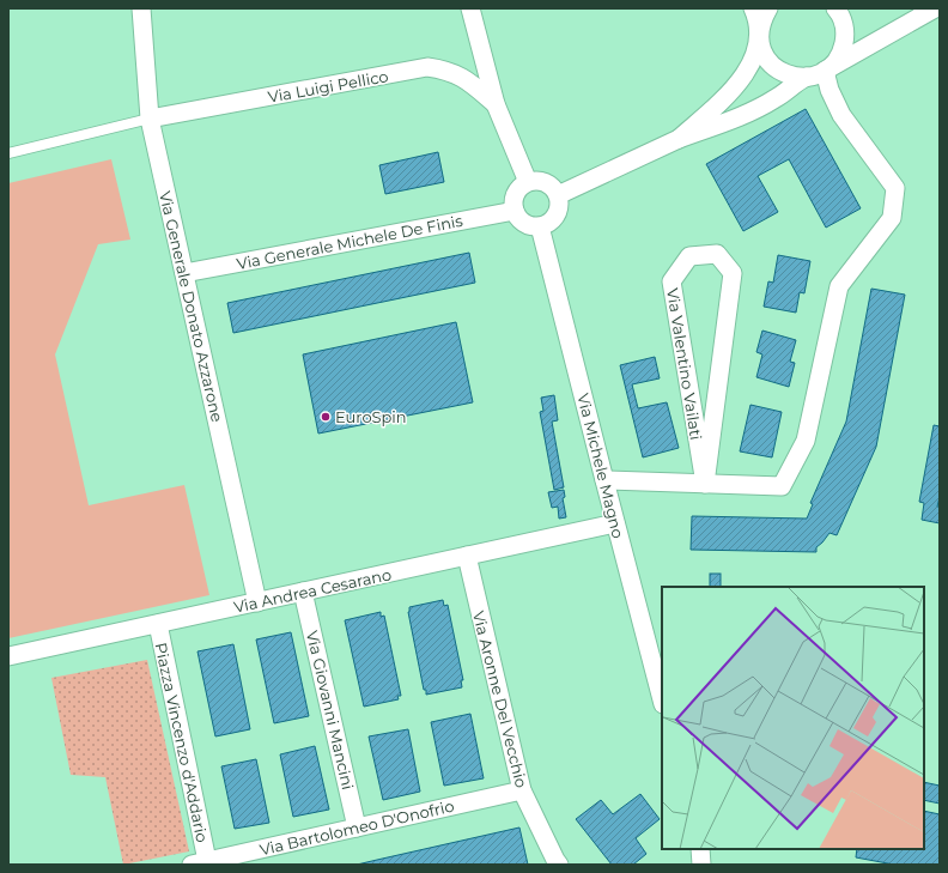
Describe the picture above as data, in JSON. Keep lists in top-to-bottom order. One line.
{"streets":{"street":["Via Luigi Pellico","Via Generale Michele De Finis","Via Generale Donato Azzarone","Via Valentino Vailati","Via Michele Magno","Via Andrea Cesarano","Via Aronne Del Vecchio","Via Giovanni Mancini","Piazza Vincenzo d'Addario","Via Bartolomeo D'Onofrio"]},"crossings":[["Via Luigi Pellico","Via Generale Donato Azzarone"],["Via Generale Michele De Finis","Via Generale Donato Azzarone"],["Via Generale Michele De Finis","Via Michele Magno"],["Via Generale Donato Azzarone","Via Andrea Cesarano"],["Via Michele Magno","Via Andrea Cesarano"],["Via Andrea Cesarano","Via Aronne Del Vecchio"],["Via Andrea Cesarano","Via Giovanni Mancini"],["Via Andrea Cesarano","Piazza Vincenzo d'Addario"],["Via Aronne Del Vecchio","Via Bartolomeo D'Onofrio"],["Via Giovanni Mancini","Via Bartolomeo D'Onofrio"],["Piazza Vincenzo d'Addario","Via Bartolomeo D'Onofrio"]],"places":["EuroSpin"]}
